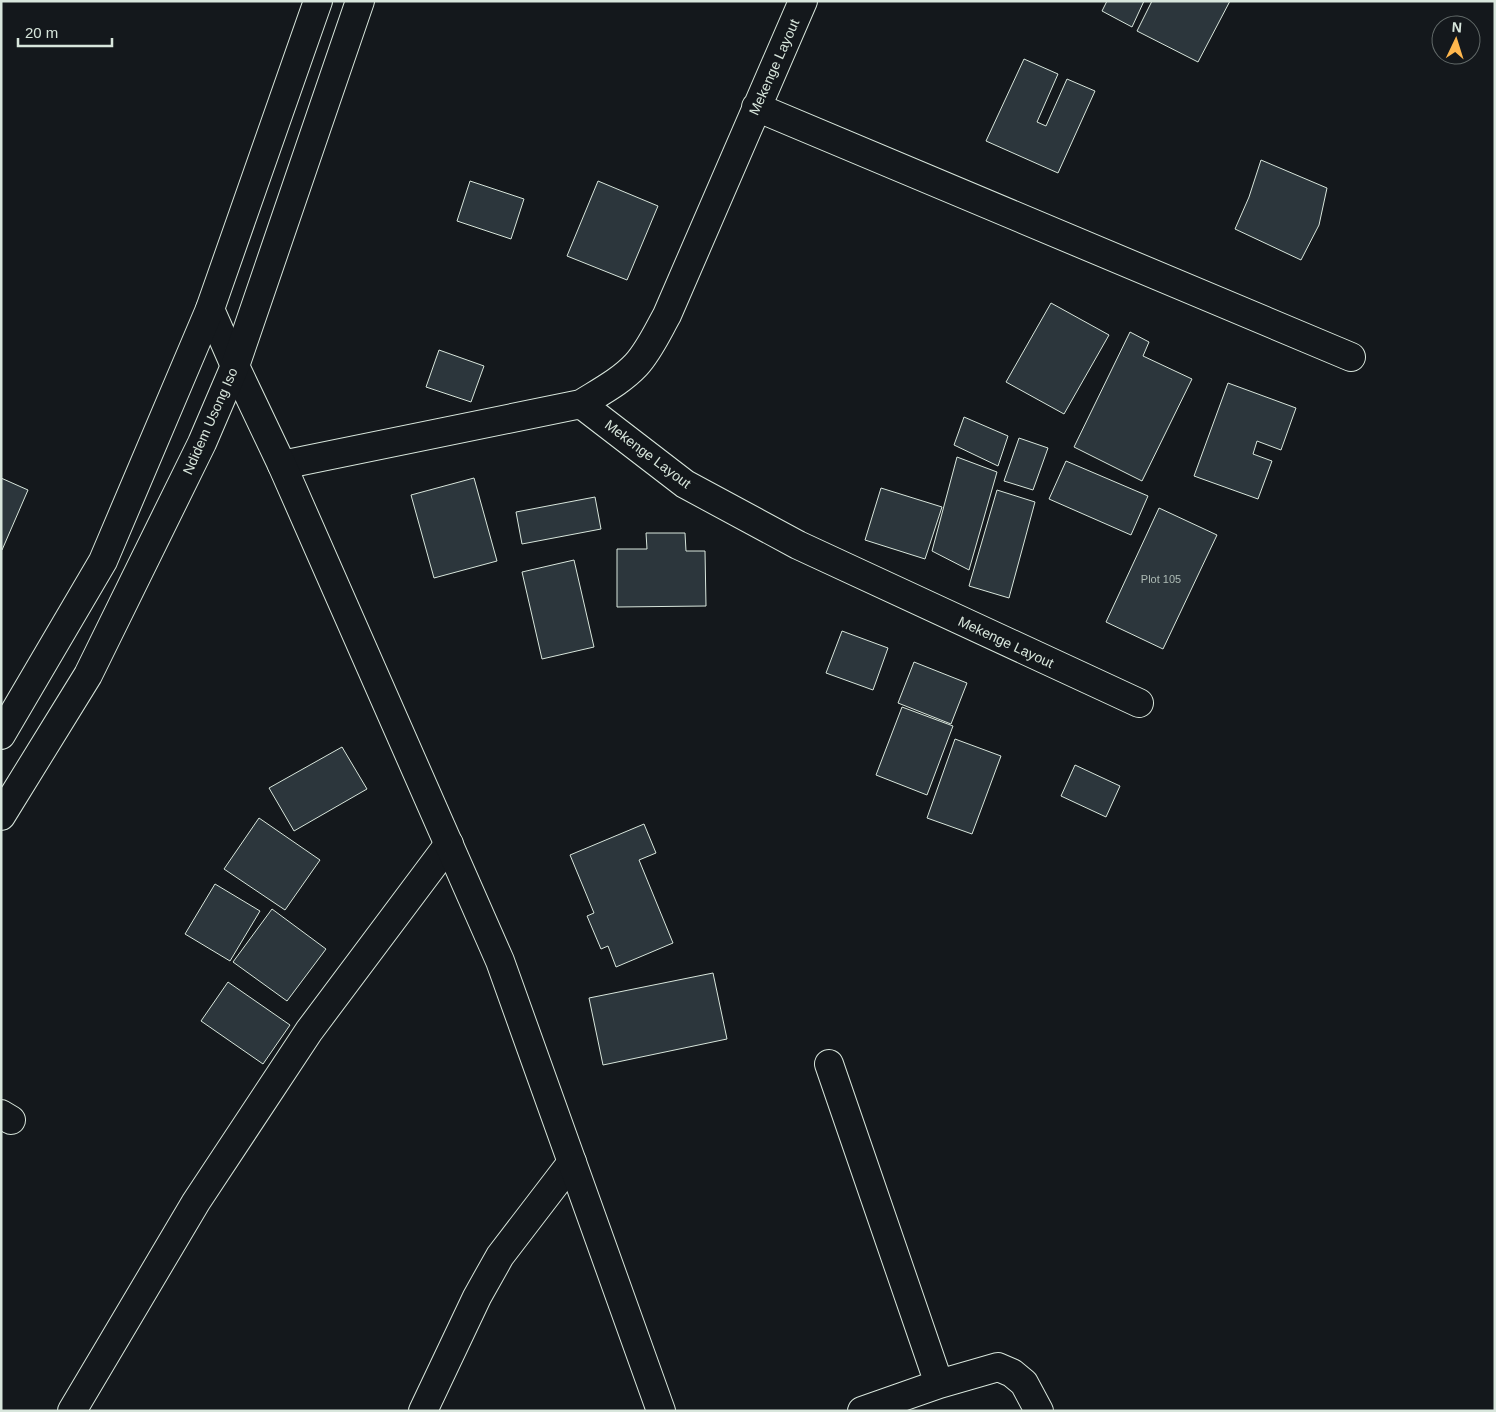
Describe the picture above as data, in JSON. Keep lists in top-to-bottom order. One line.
{"streets":{"main road":["Mekenge Layout","Ndidem Usong Iso"]},"house_numbers":["Plot 105"],"scale_bar":"20 m","north":"top"}
